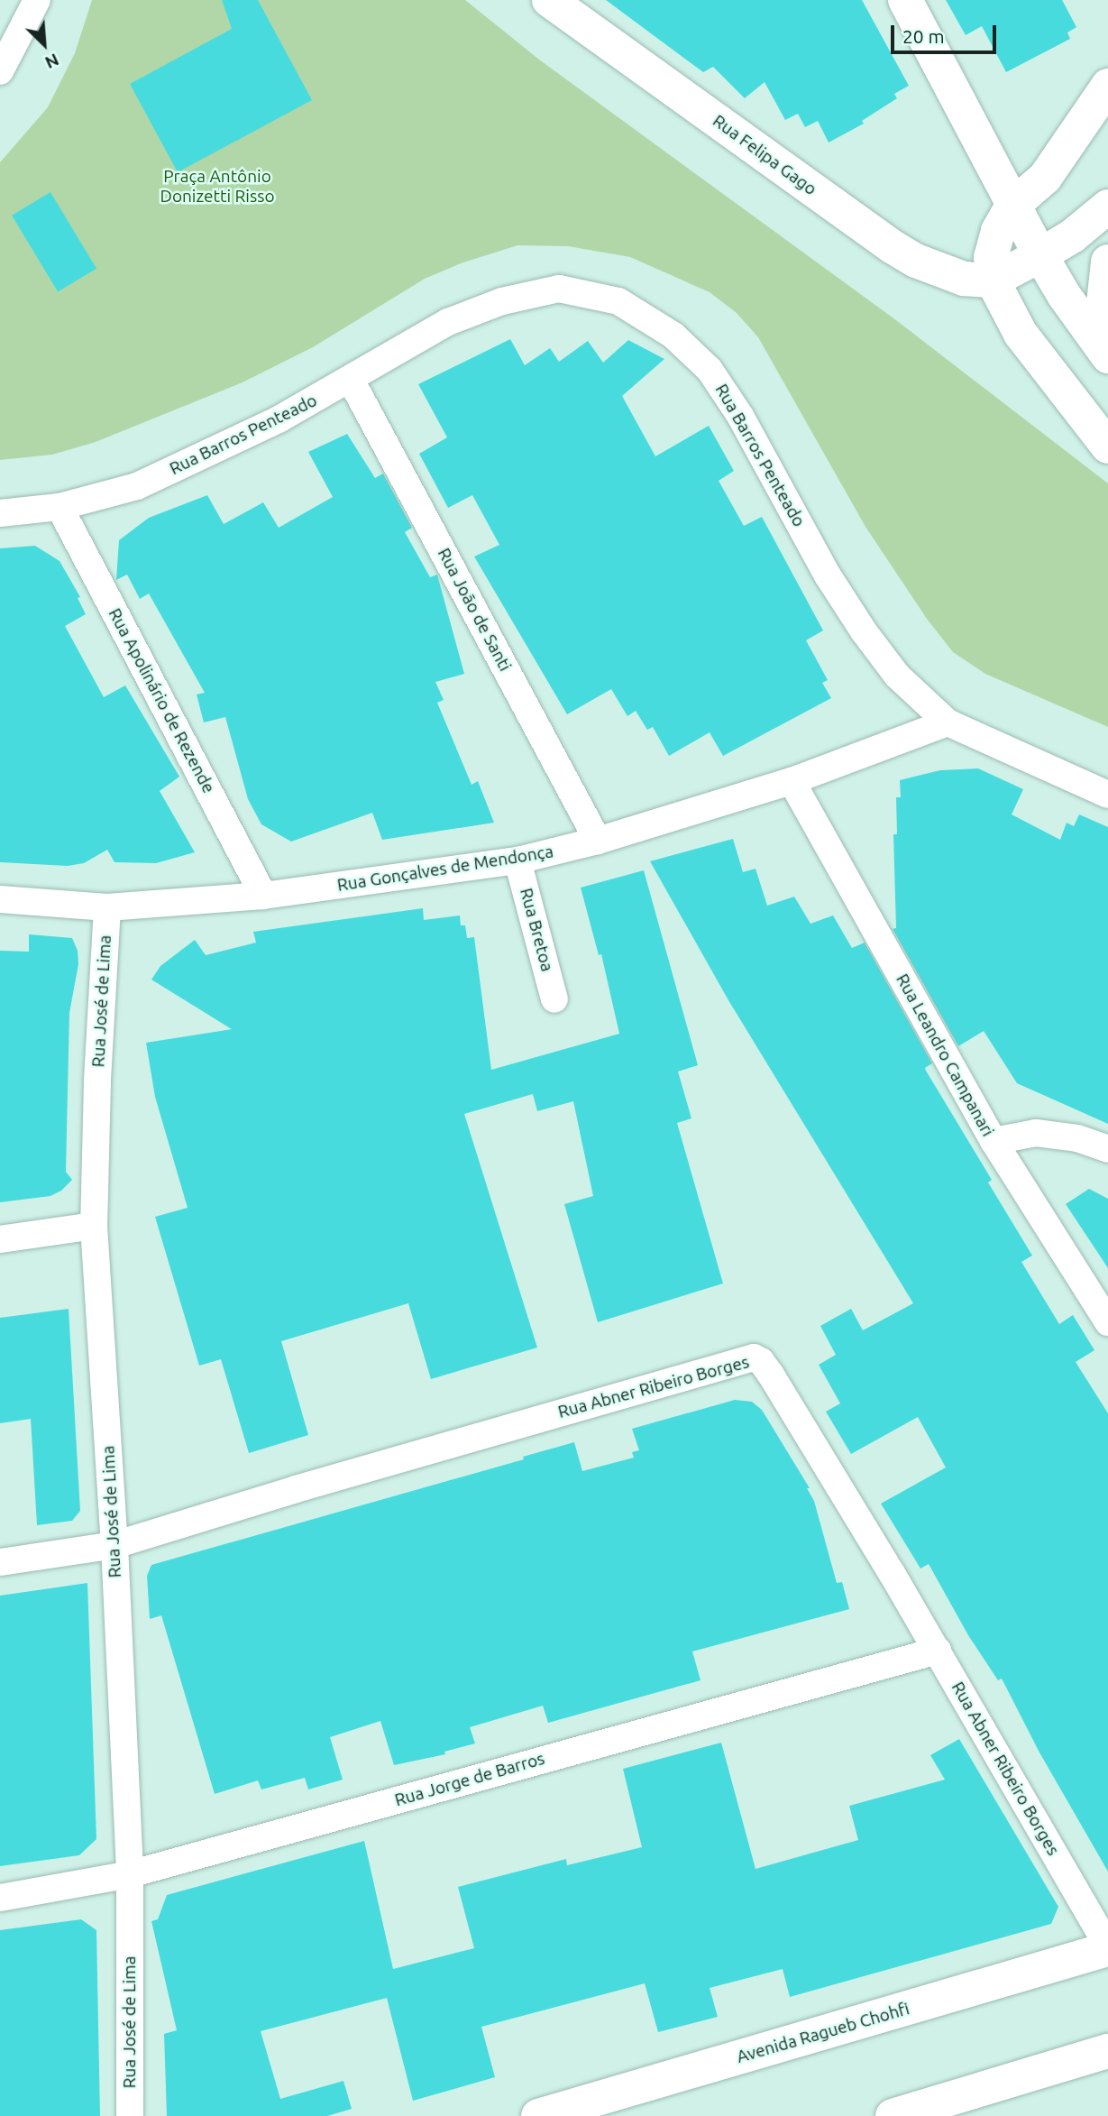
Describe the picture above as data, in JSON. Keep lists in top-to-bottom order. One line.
{"streets":{"main road":["Rua Felipa Gago","Avenida Ragueb Chohfi"],"street":["Rua Barros Penteado","Rua João de Santi","Rua Apolinário de Rezende","Rua Gonçalves de Mendonça","Rua Bretoa","Rua José de Lima","Rua Leandro Campanari","Rua Abner Ribeiro Borges","Rua Jorge de Barros"]},"crossings":[["Rua Barros Penteado","Rua João de Santi"],["Rua Barros Penteado","Rua Apolinário de Rezende"],["Rua Barros Penteado","Rua Gonçalves de Mendonça"],["Rua João de Santi","Rua Gonçalves de Mendonça"],["Rua Apolinário de Rezende","Rua Gonçalves de Mendonça"],["Rua Gonçalves de Mendonça","Rua Bretoa"],["Rua Gonçalves de Mendonça","Rua José de Lima"],["Rua Gonçalves de Mendonça","Rua Leandro Campanari"],["Rua José de Lima","Rua Abner Ribeiro Borges"],["Rua José de Lima","Rua Jorge de Barros"],["Rua Abner Ribeiro Borges","Rua Jorge de Barros"],["Rua Abner Ribeiro Borges","Avenida Ragueb Chohfi"]],"parks":["Praça Antônio Donizetti Risso"],"scale_bar":"20 m","north":"bottom right"}
